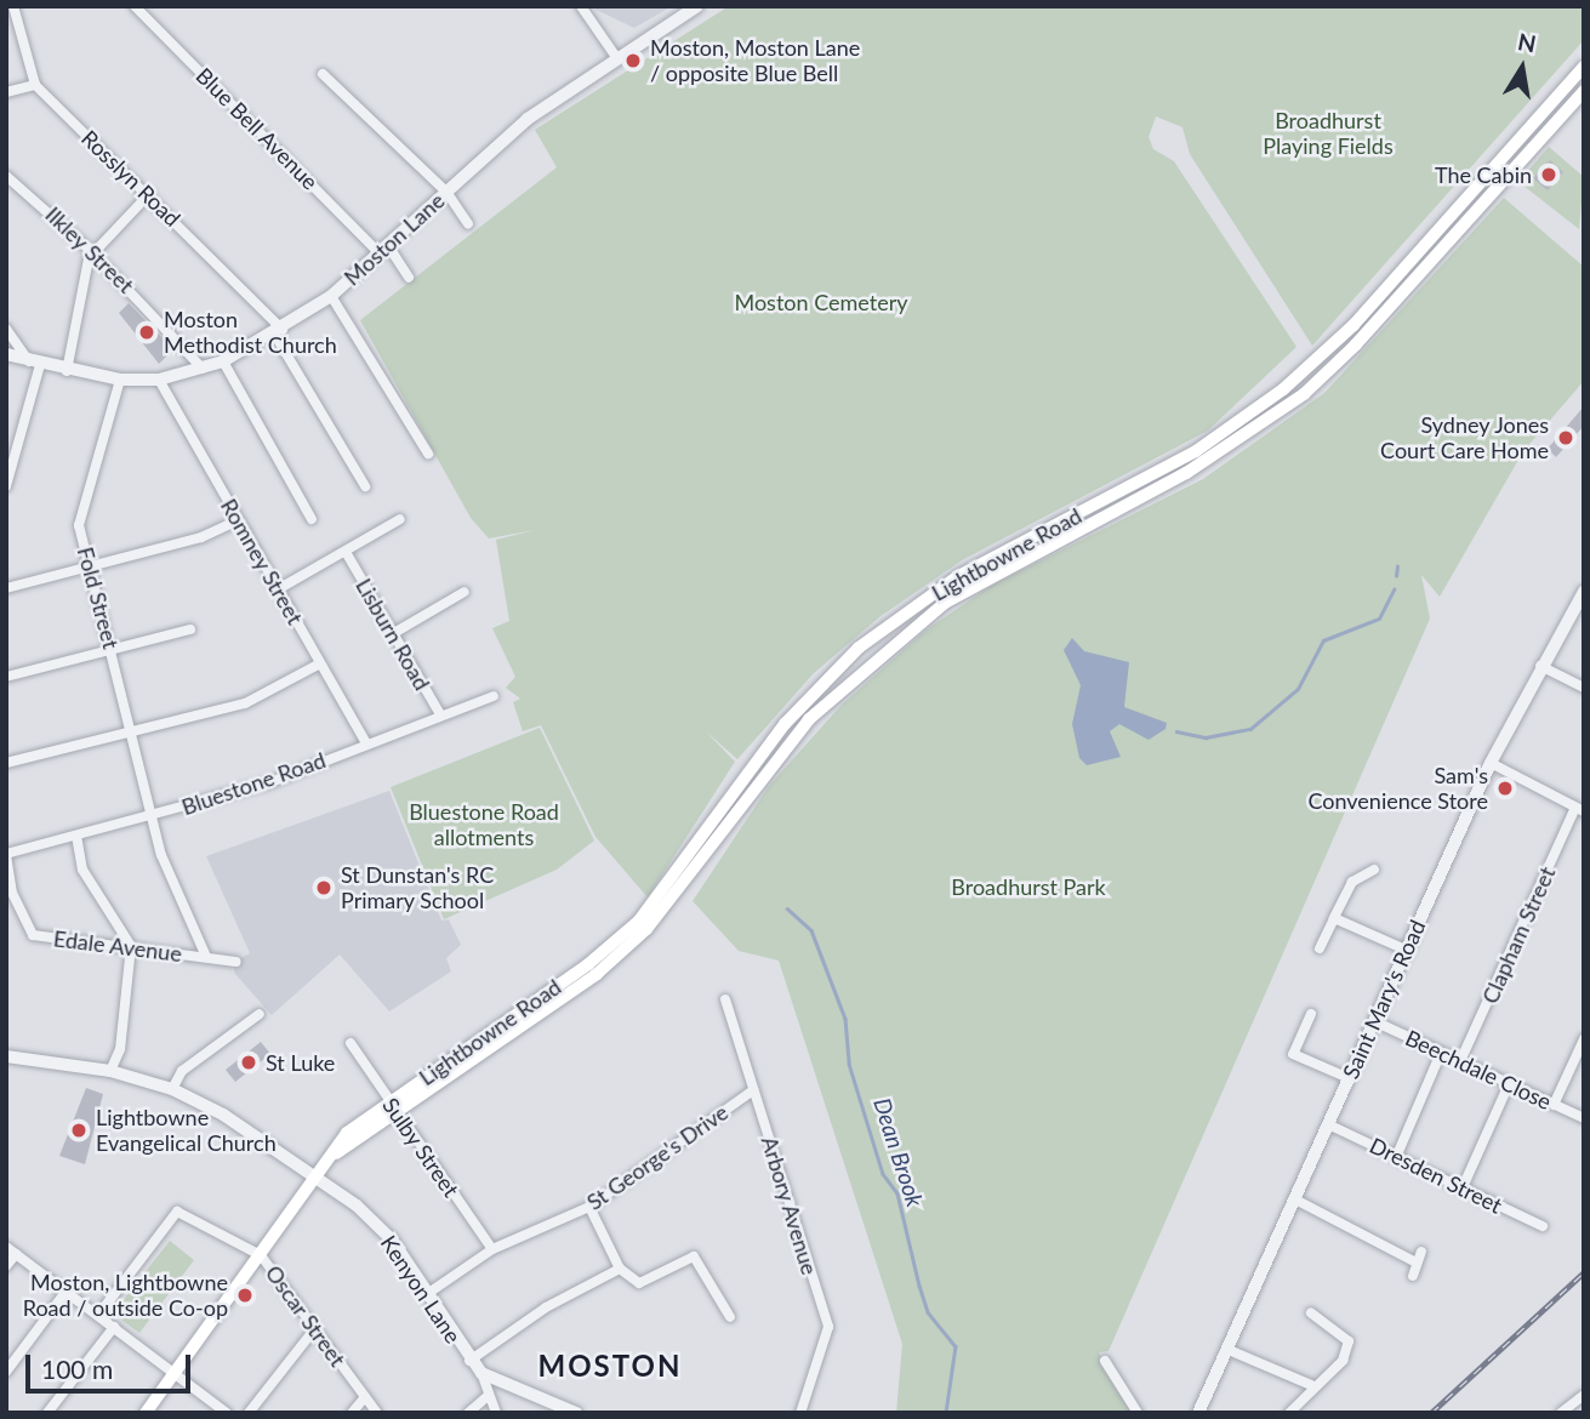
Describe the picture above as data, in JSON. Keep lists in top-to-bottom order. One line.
{"streets":{"main road":["Lightbowne Road"],"street":["Blue Bell Avenue","Rosslyn Road","Moston Lane","Ilkley Street","Romney Street","Fold Street","Lisburn Road","Bluestone Road","Clapham Street","Edale Avenue","Saint Mary's Road","Beechdale Close","Sulby Street","St George's Drive","Dresden Street","Arbory Avenue","Kenyon Lane","Oscar Street"]},"crossings":[["Blue Bell Avenue","Moston Lane"],["Rosslyn Road","Moston Lane"],["Moston Lane","Ilkley Street"],["Moston Lane","Romney Street"],["Moston Lane","Fold Street"],["Lightbowne Road","Sulby Street"],["Lightbowne Road","Kenyon Lane"],["Lightbowne Road","Oscar Street"],["Romney Street","Bluestone Road"],["Fold Street","Bluestone Road"],["Fold Street","Edale Avenue"],["Lisburn Road","Bluestone Road"],["Bluestone Road","Edale Avenue"],["Clapham Street","Beechdale Close"],["Saint Mary's Road","Beechdale Close"],["Saint Mary's Road","Dresden Street"],["Sulby Street","St George's Drive"],["St George's Drive","Arbory Avenue"],["St George's Drive","Kenyon Lane"]],"districts":["MOSTON"],"water":["Dean Brook"],"parks":["Broadhurst Playing Fields","Moston Cemetery","Bluestone Road allotments","Broadhurst Park"],"places":["Moston, Moston Lane / opposite Blue Bell","The Cabin","Moston Methodist Church","Sydney Jones Court Care Home","Sam's Convenience Store","St Dunstan's RC Primary School","St Luke","Lightbowne Evangelical Church","Moston, Lightbowne Road / outside Co-op"],"scale_bar":"100 m","north":"top"}
